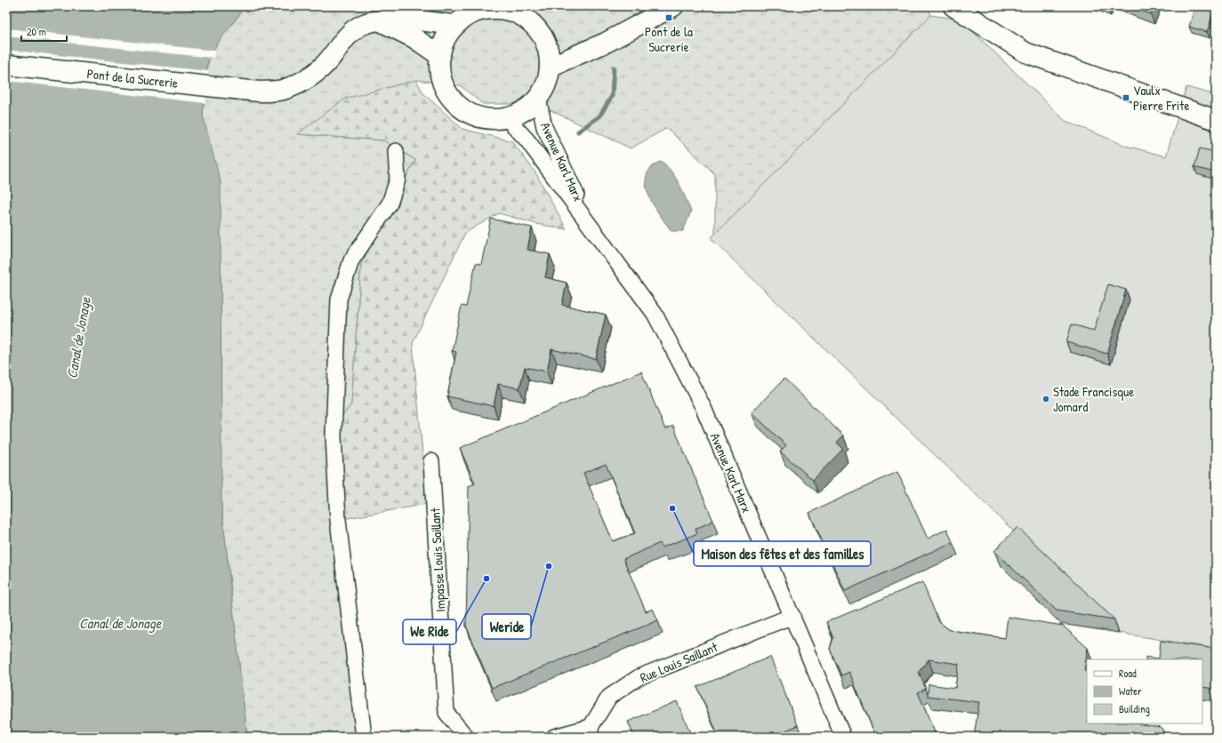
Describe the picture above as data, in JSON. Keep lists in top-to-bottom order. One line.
{"streets":{"main road":["Pont de la Sucrerie"],"street":["Avenue Karl Marx","Impasse Louis Saillant","Rue Louis Saillant"]},"crossings":[["Pont de la Sucrerie","Avenue Karl Marx"],["Avenue Karl Marx","Rue Louis Saillant"]],"water":["Canal de Jonage"],"places":{"transit":["Pont de la Sucrerie","Vaulx Pierre Frite"],"other":["Stade Francisque Jomard","Maison des fêtes et des familles","Weride","We Ride"]},"legend":["Road","Water","Building"],"scale_bar":"20 m"}
